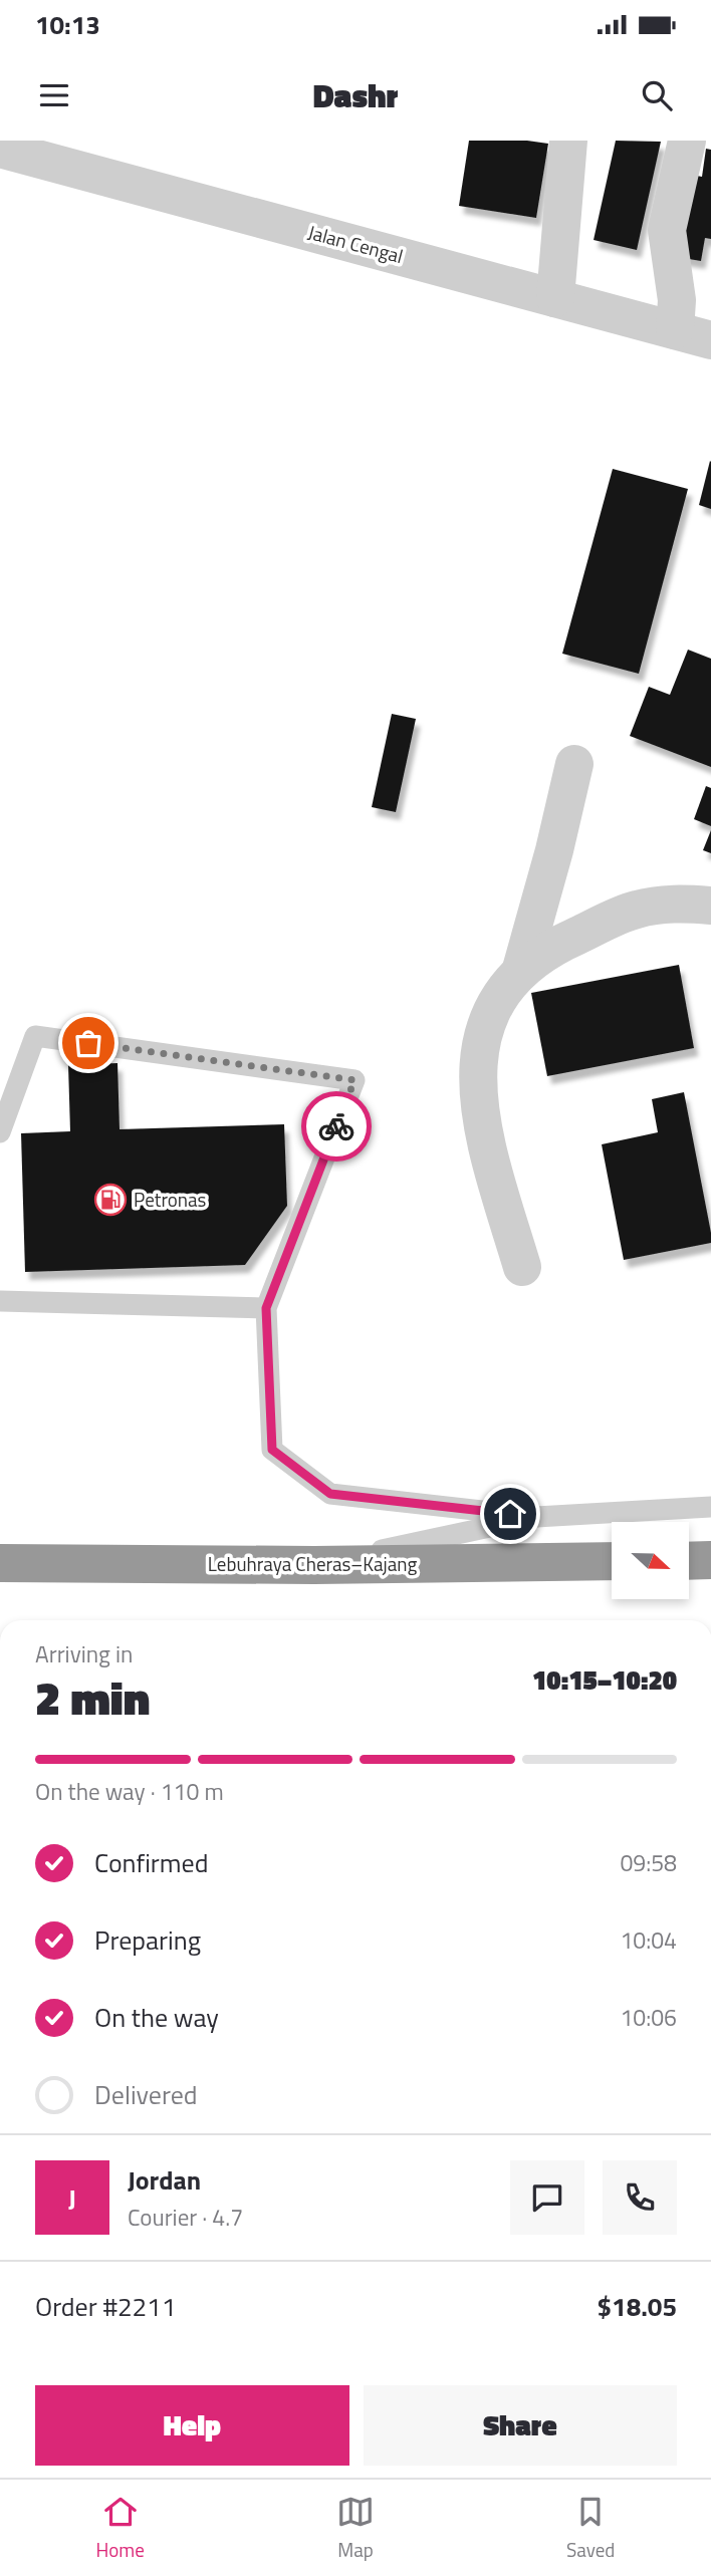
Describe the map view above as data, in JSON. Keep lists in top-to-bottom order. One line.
{"streets":{"highway":["Lebuhraya Cheras–Kajang"],"street":["Jalan Cengal"]},"places":{"fuel station":["Petronas"]},"north":"right","page":{"status":"10:13","header":"Dashr","heading":["2 min","Arriving in","10:15–10:20"],"panel":["Jordan","Courier · 4.7","Order #2211","$18.05"],"bar":"On the way · 110 m","list":[["Confirmed","09:58"],["Preparing","10:04"],["On the way","10:06"],"Delivered"],"round":"J","buttons":["Help","Share"],"tabs":["Home","Map","Saved"]}}
